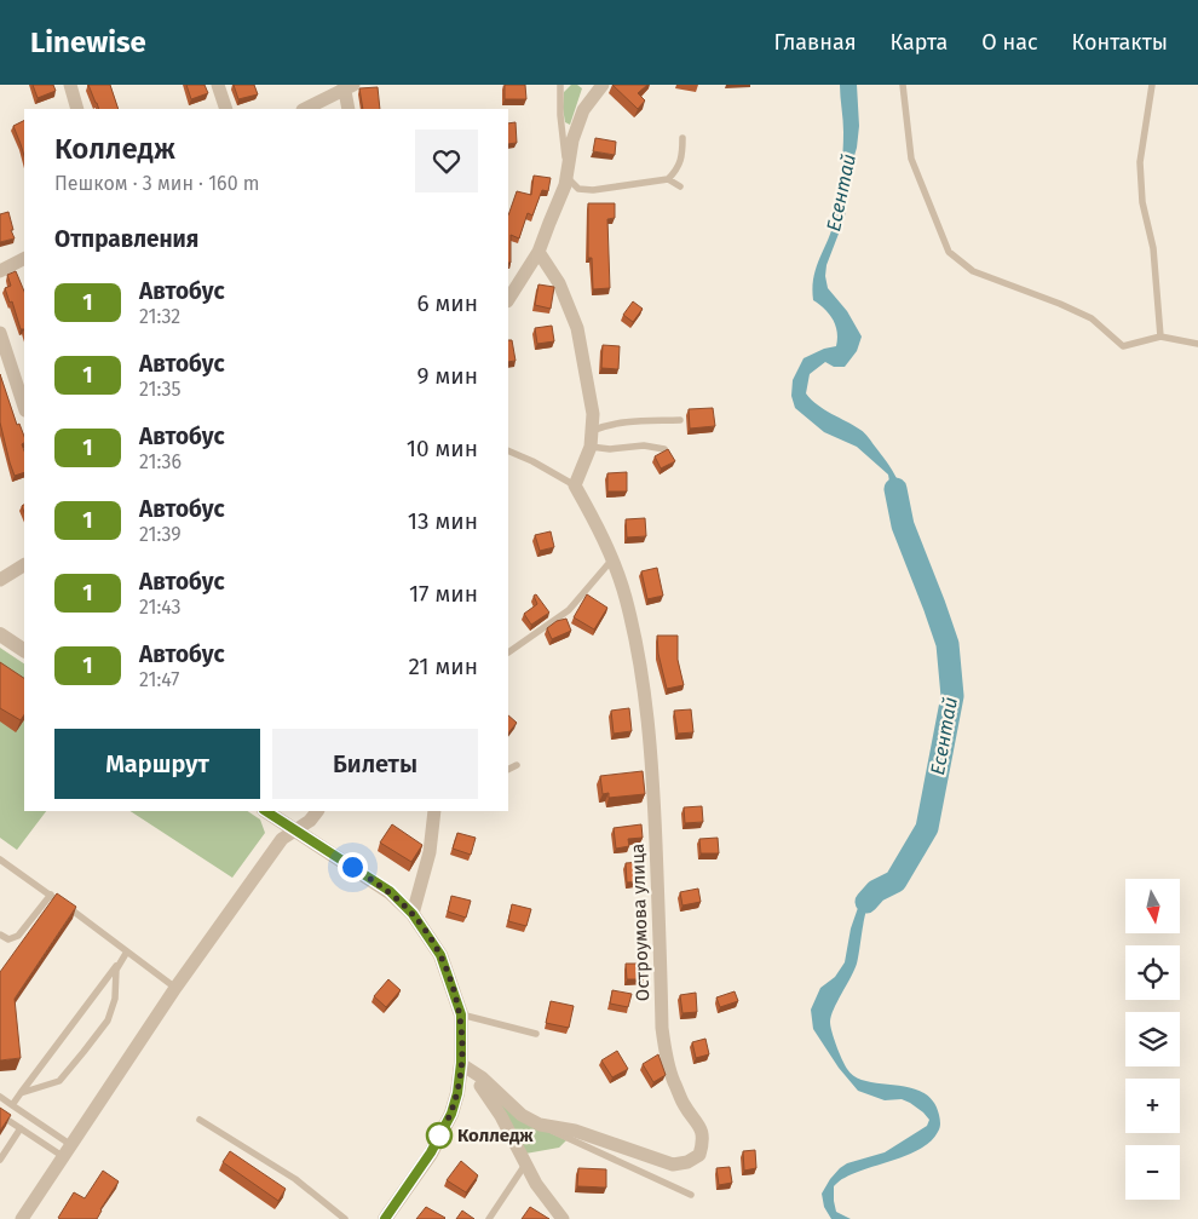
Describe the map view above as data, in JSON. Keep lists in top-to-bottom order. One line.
{"streets":{"street":["Остроумова улица"]},"water":["Есентай"],"places":["Колледж"],"lines":["bus line 1"],"north":"bottom","page":{"header":"Linewise","nav":["Главная","Карта","О нас","Контакты"],"heading":[["Колледж","Пешком · 3 мин · 160 m"],"Отправления"],"list":[{"mark":"1","name":"Автобус","note":"21:32","value":"6 мин"},{"mark":"1","name":"Автобус","note":"21:35","value":"9 мин"},{"mark":"1","name":"Автобус","note":"21:36","value":"10 мин"},{"mark":"1","name":"Автобус","note":"21:39","value":"13 мин"},{"mark":"1","name":"Автобус","note":"21:43","value":"17 мин"},{"mark":"1","name":"Автобус","note":"21:47","value":"21 мин"}],"buttons":["Маршрут","Билеты"],"map_buttons":["+","−"]}}
